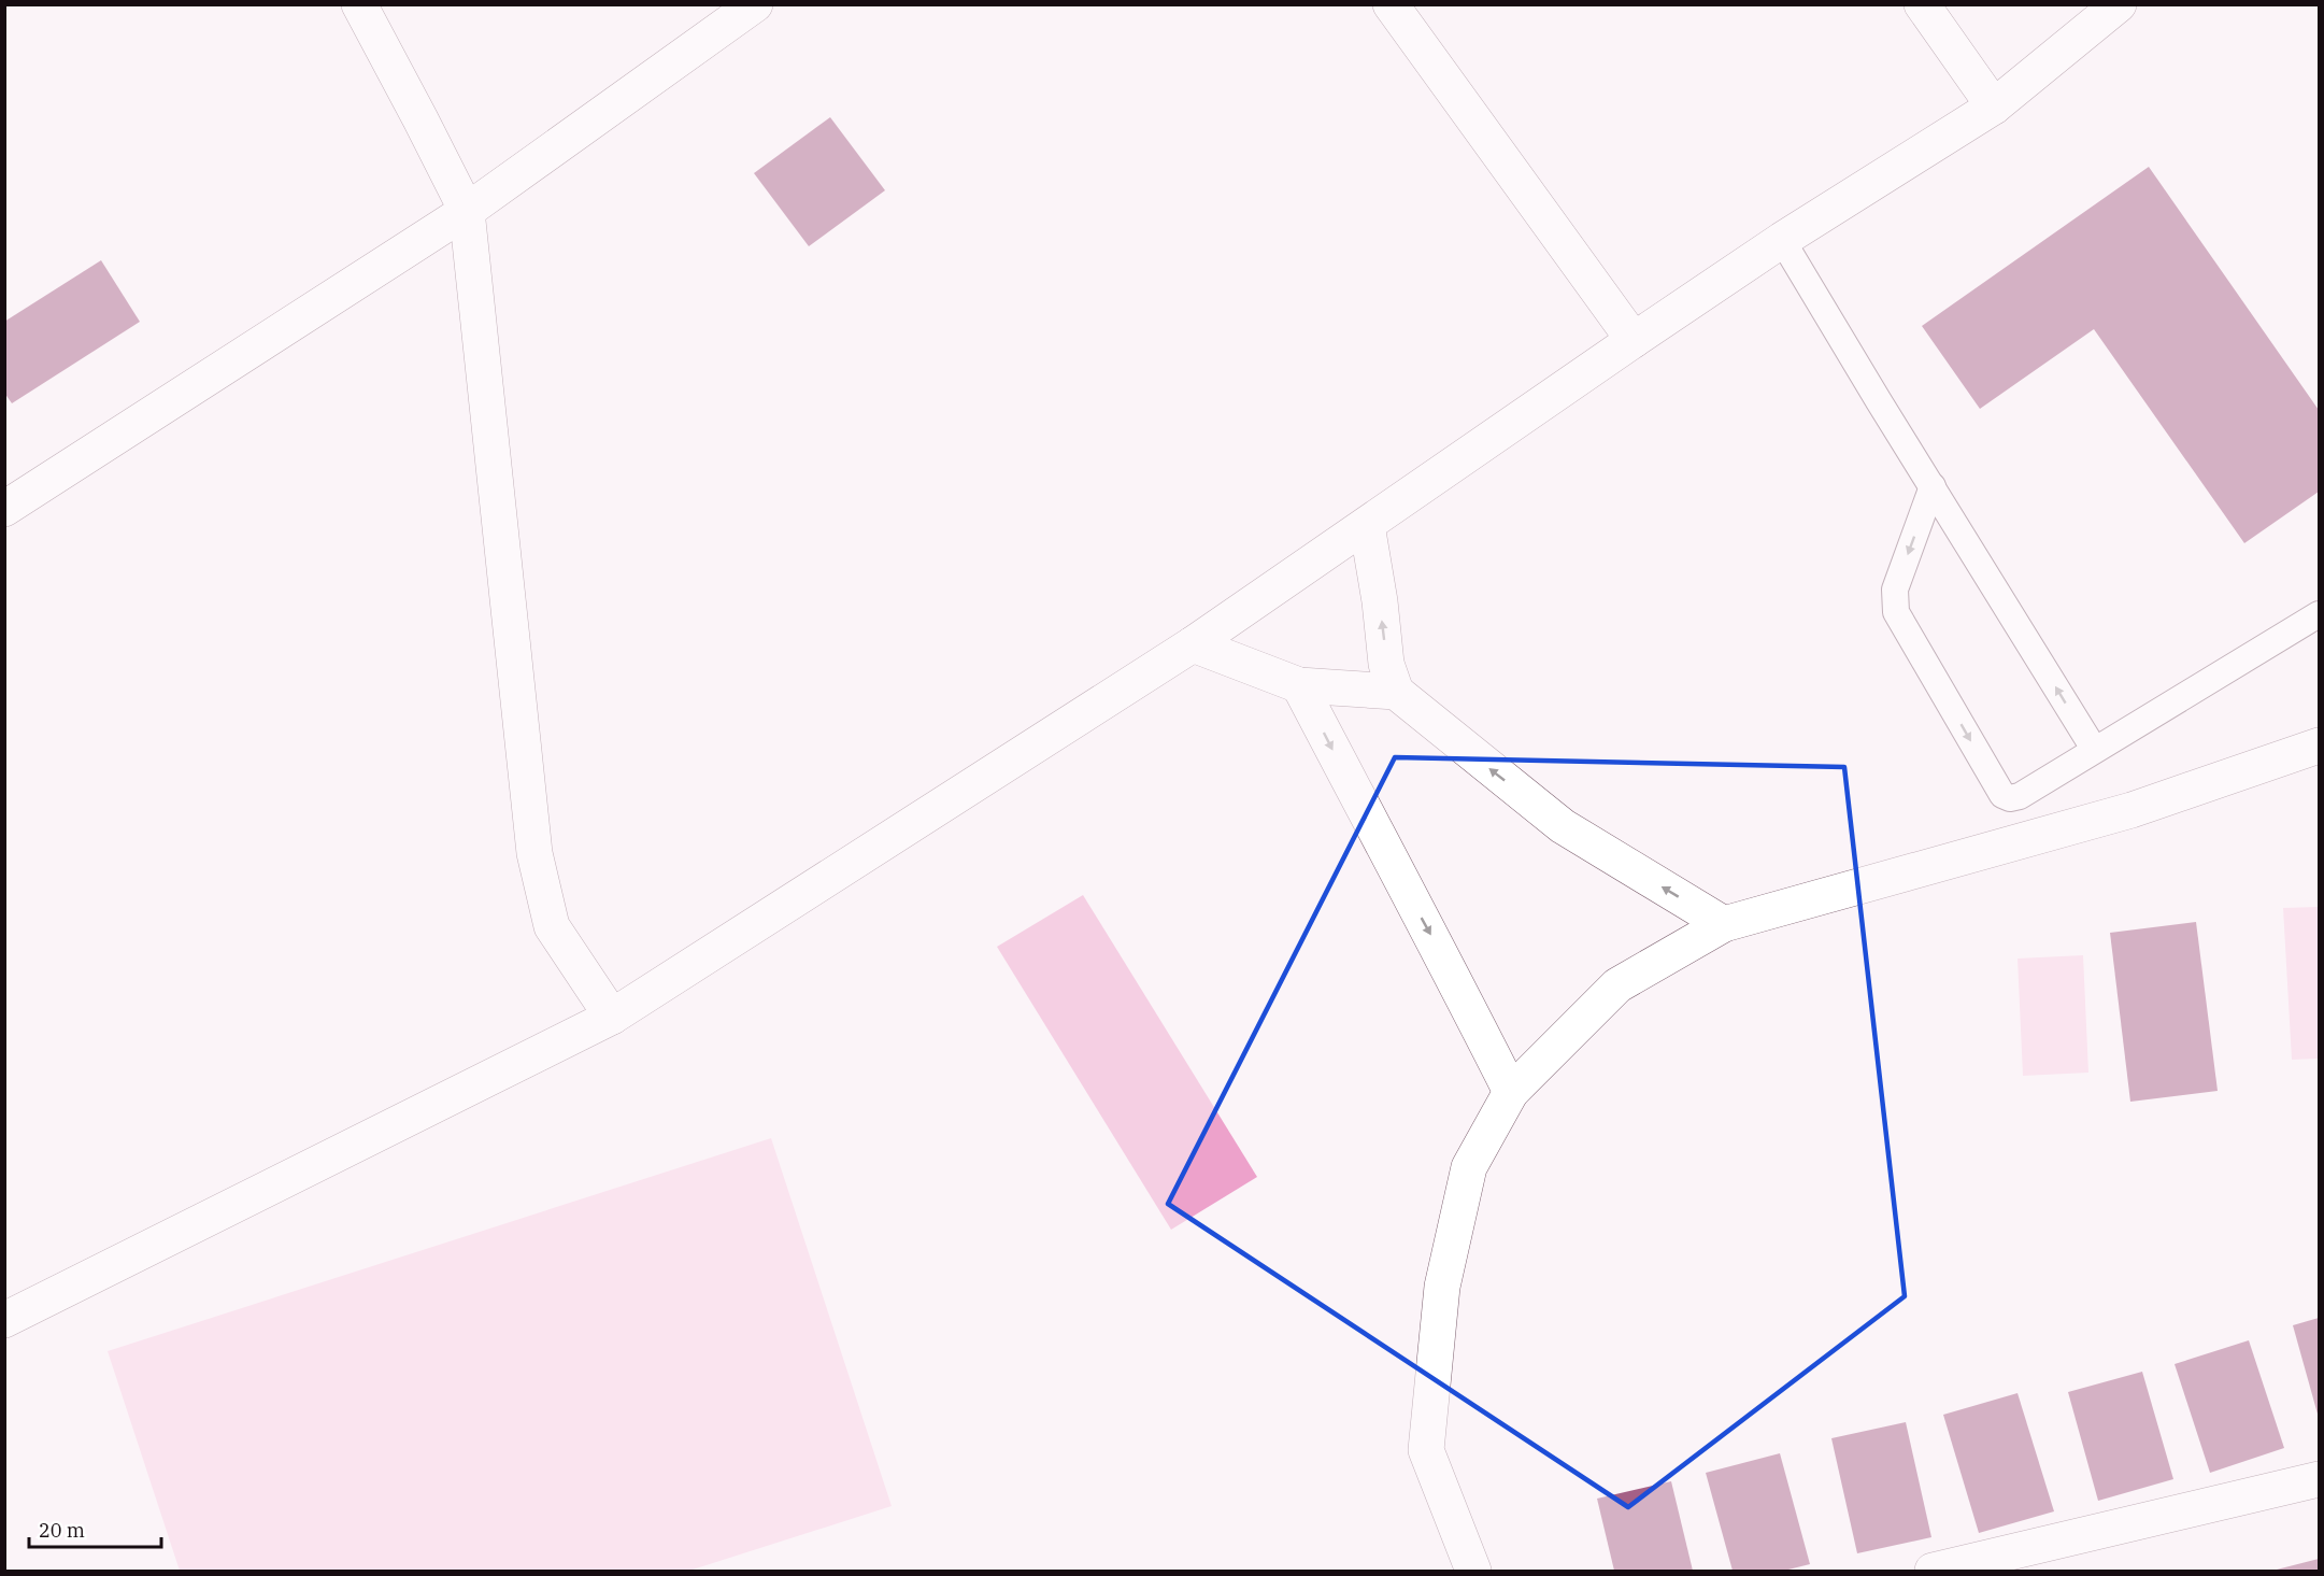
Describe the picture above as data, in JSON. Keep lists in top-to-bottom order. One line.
{"scale_bar":"20 m"}
